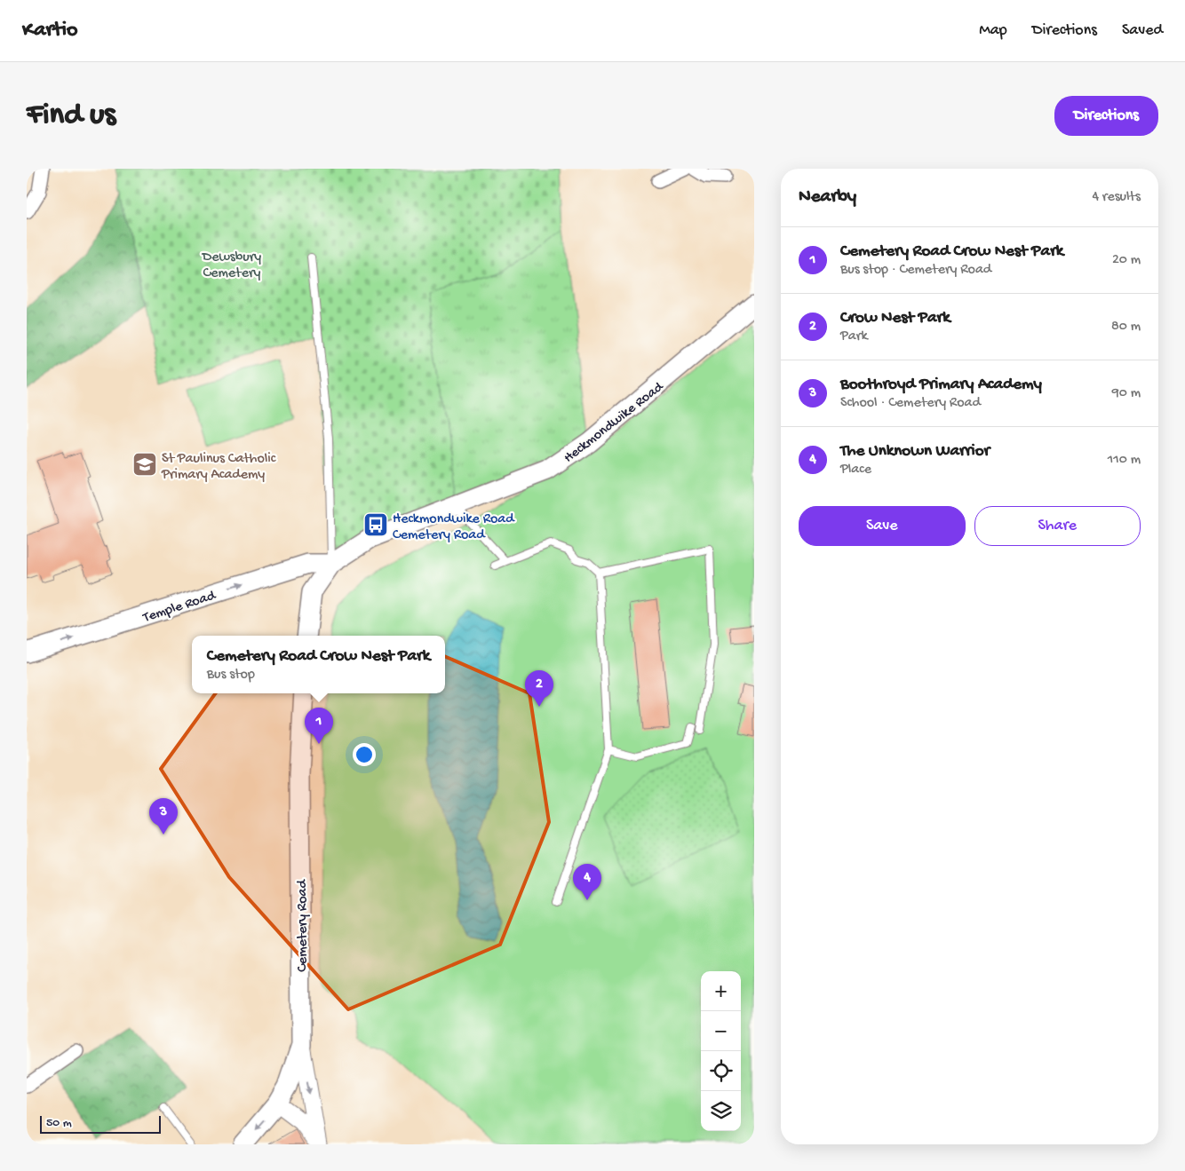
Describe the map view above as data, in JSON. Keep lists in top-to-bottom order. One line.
{"streets":{"main road":["Heckmondwike Road","Temple Road","Cemetery Road"]},"crossings":[["Heckmondwike Road","Temple Road"]],"one_way":["Temple Road"],"parks":["Dewsbury Cemetery"],"places":{"school or university":["St Paulinus Catholic Primary Academy"],"bus stop":["Heckmondwike Road Cemetery Road"]},"scale_bar":"50 m","page":{"header":"Kartio","nav":["Map","Directions","Saved"],"buttons":["Directions",["Save","Share"]],"title":"Find us","heading":["Nearby","4 results"],"list":[{"mark":"1","name":"Cemetery Road Crow Nest Park","note":"Bus stop · Cemetery Road","value":"20 m"},{"mark":"2","name":"Crow Nest Park","note":"Park","value":"80 m"},{"mark":"3","name":"Boothroyd Primary Academy","note":"School · Cemetery Road","value":"90 m"},{"mark":"4","name":"The Unknown Warrior","note":"Place","value":"110 m"}],"popup":["Cemetery Road Crow Nest Park","Bus stop"],"pins":["2","1","3","4"],"map_buttons":["+","−"],"scale":"50 m"}}
